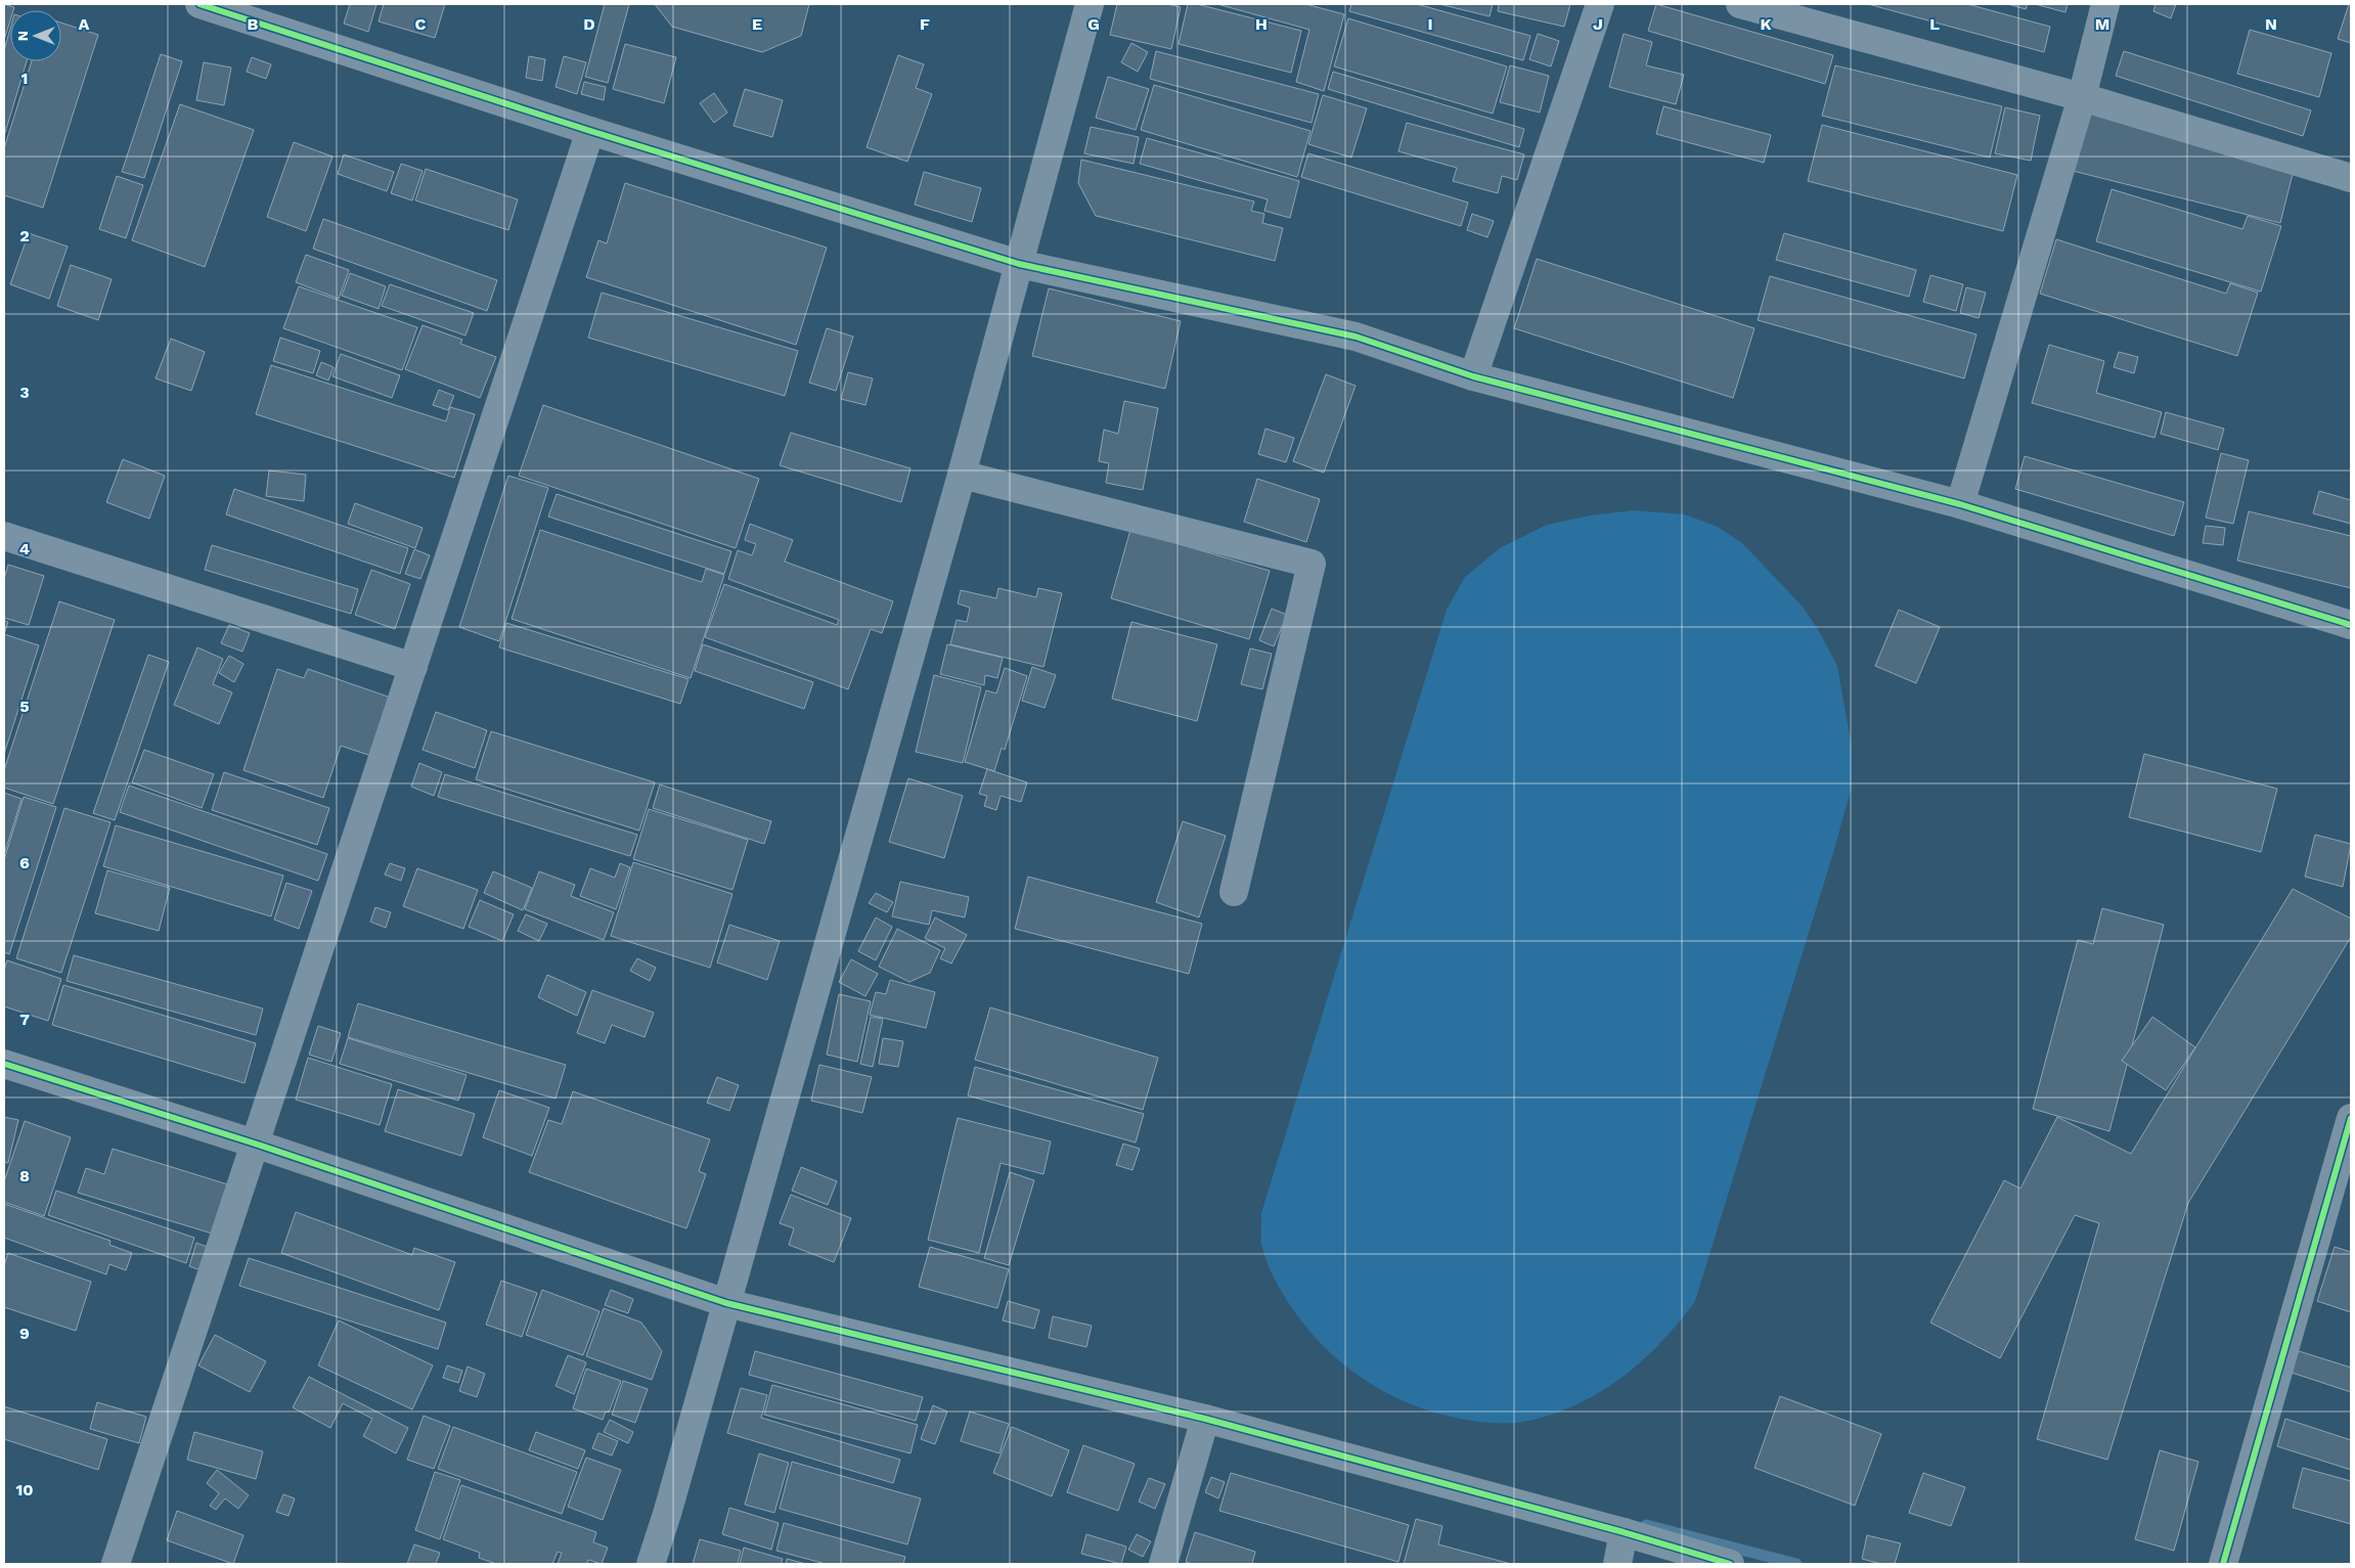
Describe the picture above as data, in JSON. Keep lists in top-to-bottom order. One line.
{"north":"left","grid":{"columns":["A","B","C","D","E","F","G","H","I","J","K","L","M","N"],"rows":["1","2","3","4","5","6","7","8","9","10"]}}
